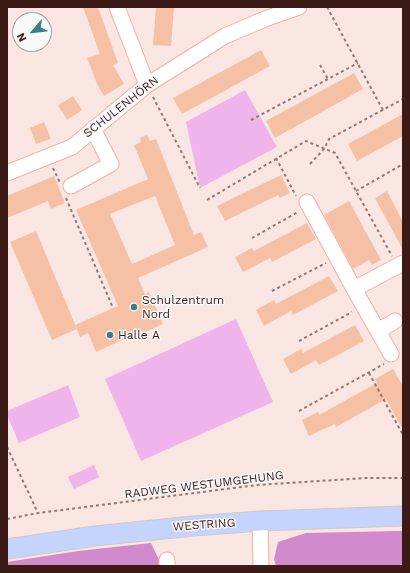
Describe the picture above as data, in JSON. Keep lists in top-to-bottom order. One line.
{"streets":{"main road":["WESTRING"],"street":["SCHULENHÖRN"],"path":["RADWEG WESTUMGEHUNG"]},"places":["Schulzentrum Nord","Halle A"],"north":"bottom left"}
